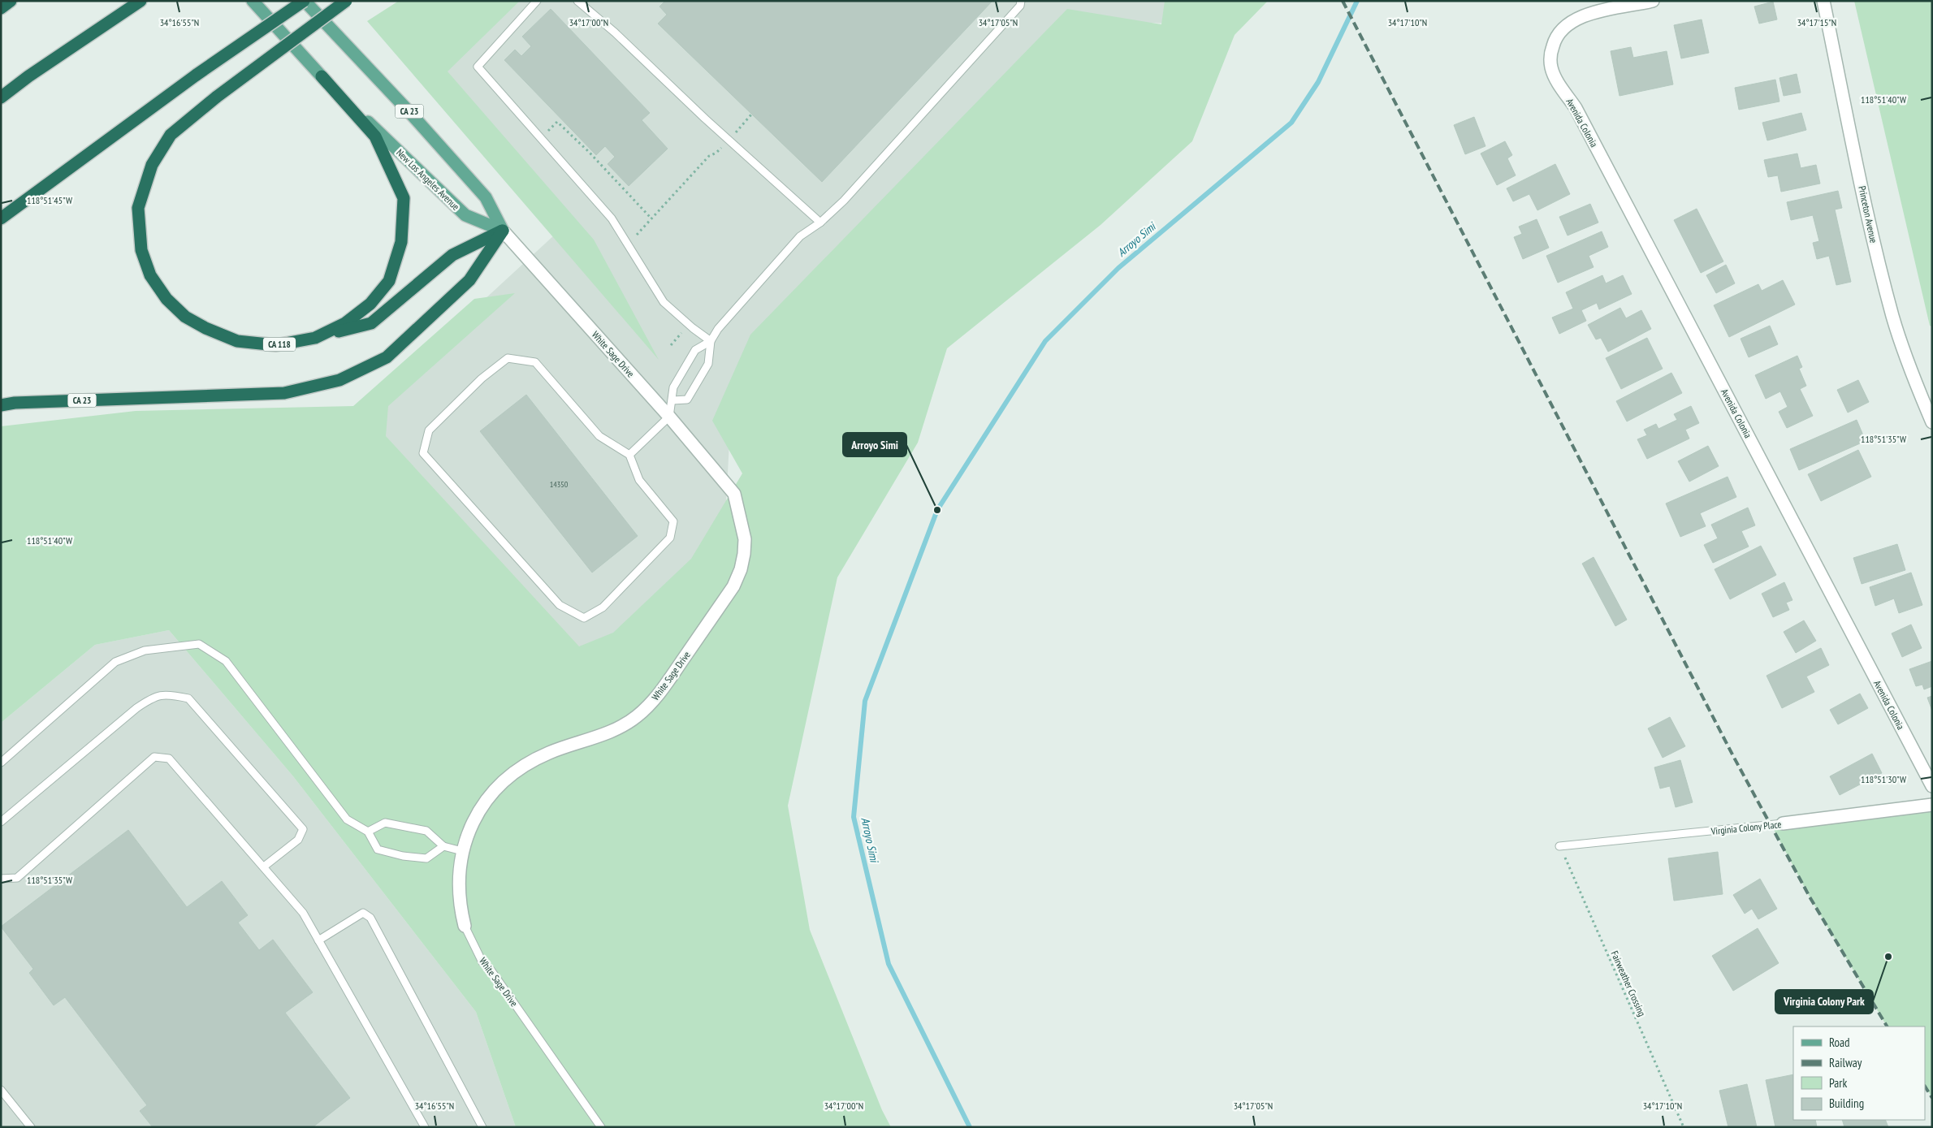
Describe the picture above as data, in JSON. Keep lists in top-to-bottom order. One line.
{"streets":{"highway":["CA 23","CA 118"],"main road":["New Los Angeles Avenue"],"street":["Avenida Colonia","Princeton Avenue","White Sage Drive","Virginia Colony Place"],"path":["Fairweather Crossing"]},"crossings":[["CA 23","New Los Angeles Avenue"],["CA 23","White Sage Drive"],["New Los Angeles Avenue","CA 118"],["New Los Angeles Avenue","White Sage Drive"],["Virginia Colony Place","Fairweather Crossing"]],"water":["Arroyo Simi"],"places":["Arroyo Simi","Virginia Colony Park"],"house_numbers":["14350"],"legend":["Road","Railway","Park","Building"],"coordinates":["34°16'55\"N","34°17'00\"N","34°17'05\"N","34°17'10\"N","34°17'15\"N","118°51'40\"W","118°51'45\"W","118°51'35\"W","118°51'30\"W"]}
